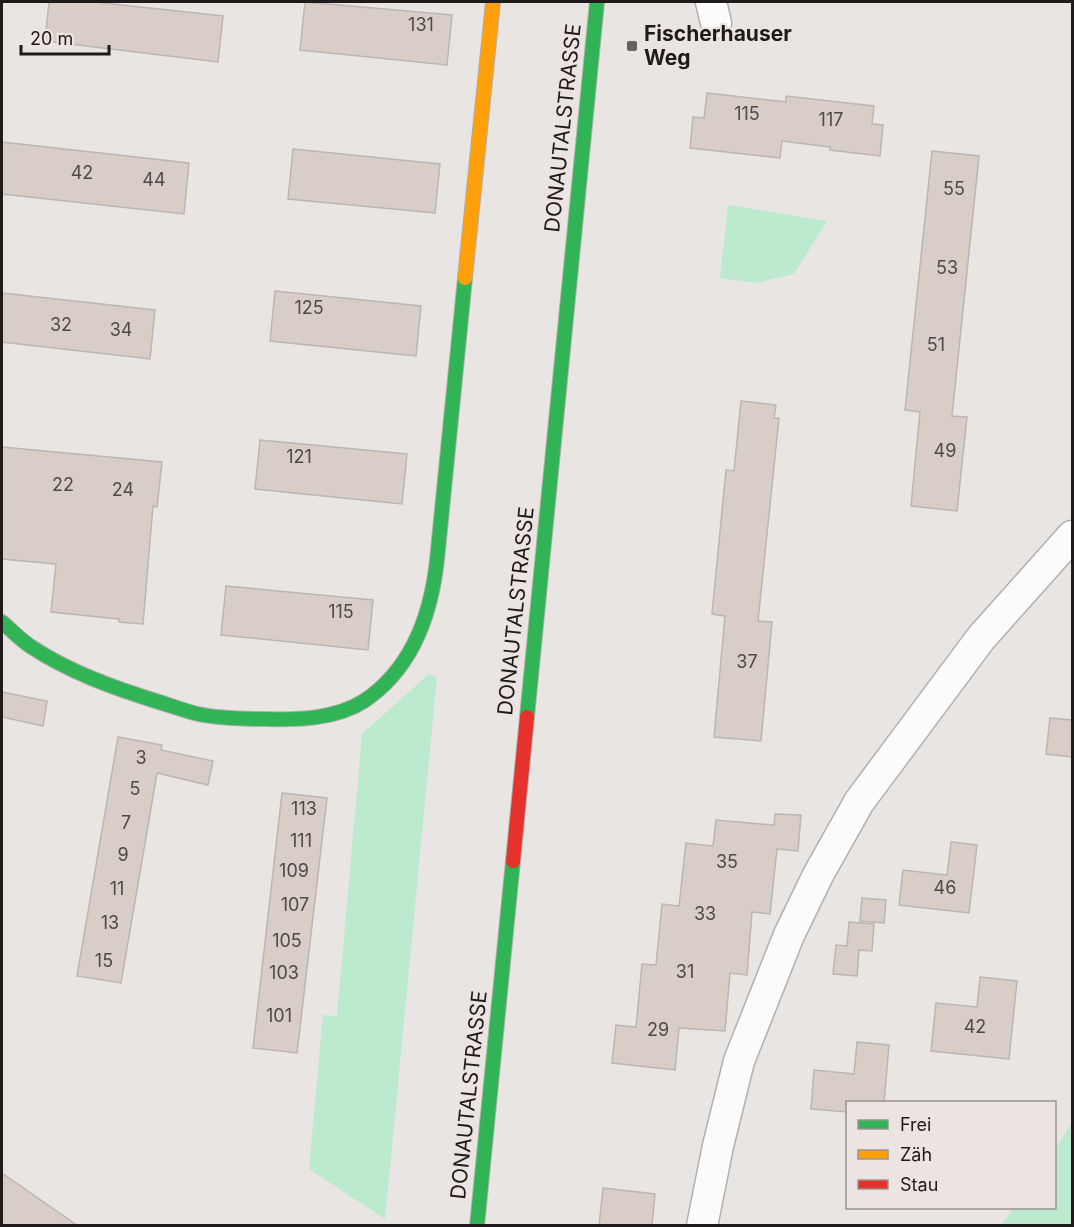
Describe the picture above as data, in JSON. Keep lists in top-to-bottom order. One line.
{"streets":{"main road":["DONAUTALSTRASSE"]},"places":{"transit":["Fischerhauser Weg"]},"house_numbers":["131","115","117","42","44","55","53","125","32","34","51","49","121","22","24","115","37","3","5","113","7","111","9","35","109","46","11","107","33","13","105","15","31","103","101","42","29"],"legend":["Frei","Zäh","Stau"],"scale_bar":"20 m"}
